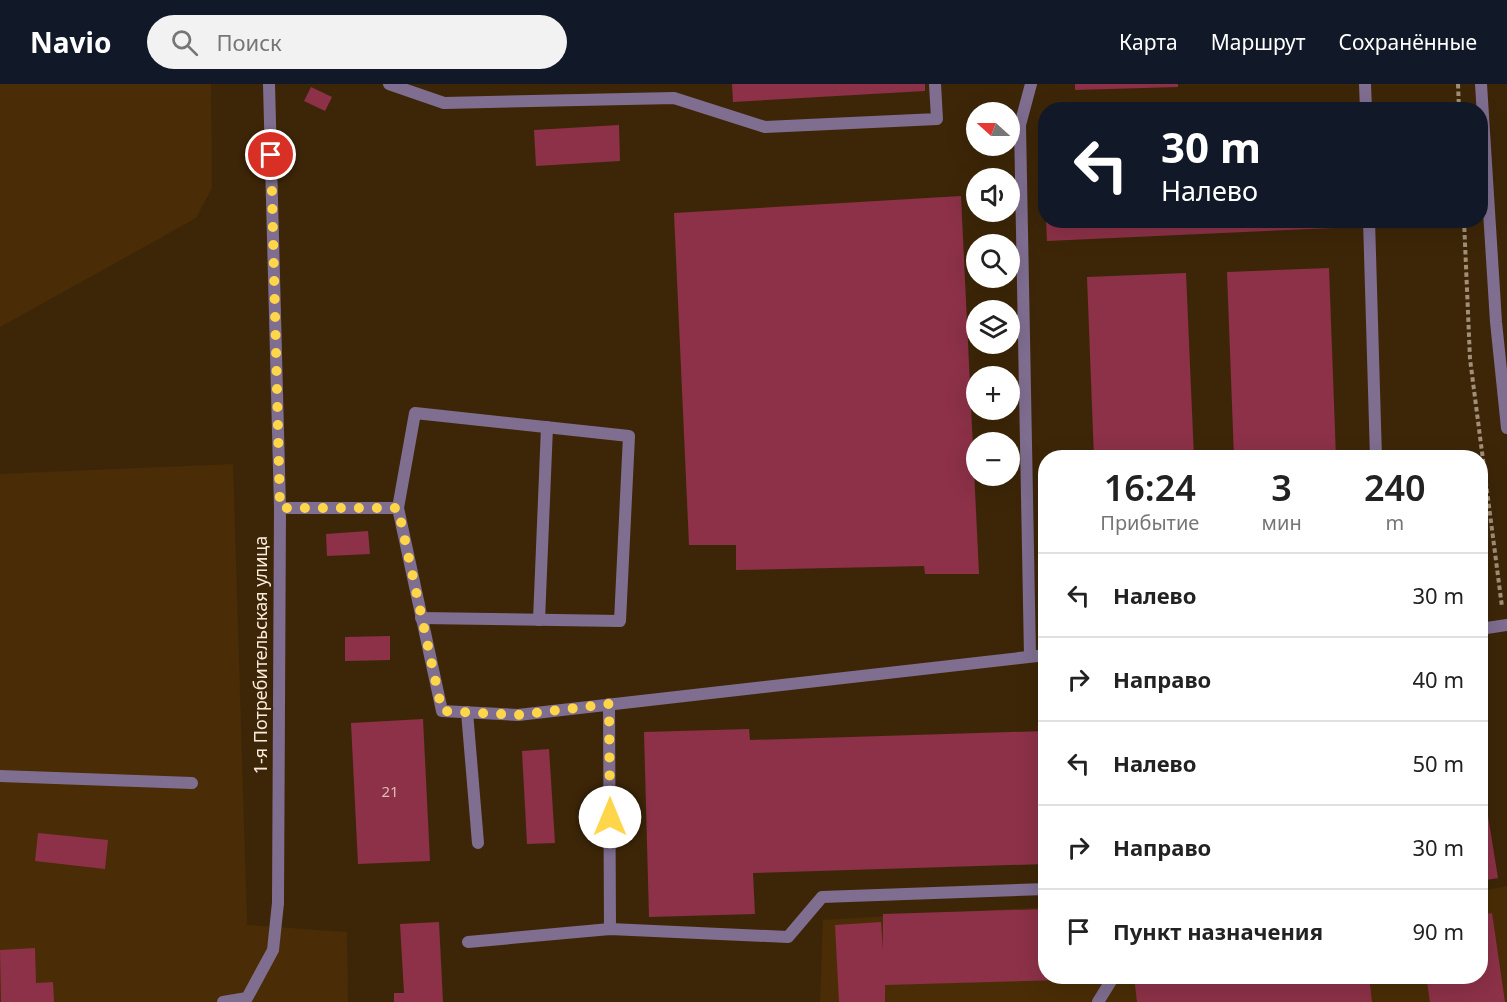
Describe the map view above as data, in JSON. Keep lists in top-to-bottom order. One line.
{"streets":{"street":["1-я Потребительская улица"]},"house_numbers":["21"],"north":"left","page":{"header":"Navio","search":"Поиск","nav":["Карта","Маршрут","Сохранённые"],"map_buttons":["+","−"],"turn":["30 m","Налево"],"eta":["16:24","Прибытие","3","мин","240","m"],"list":[{"name":"Налево","value":"30 m"},{"name":"Направо","value":"40 m"},{"name":"Налево","value":"50 m"},{"name":"Направо","value":"30 m"},{"name":"Пункт назначения","value":"90 m"}]}}
